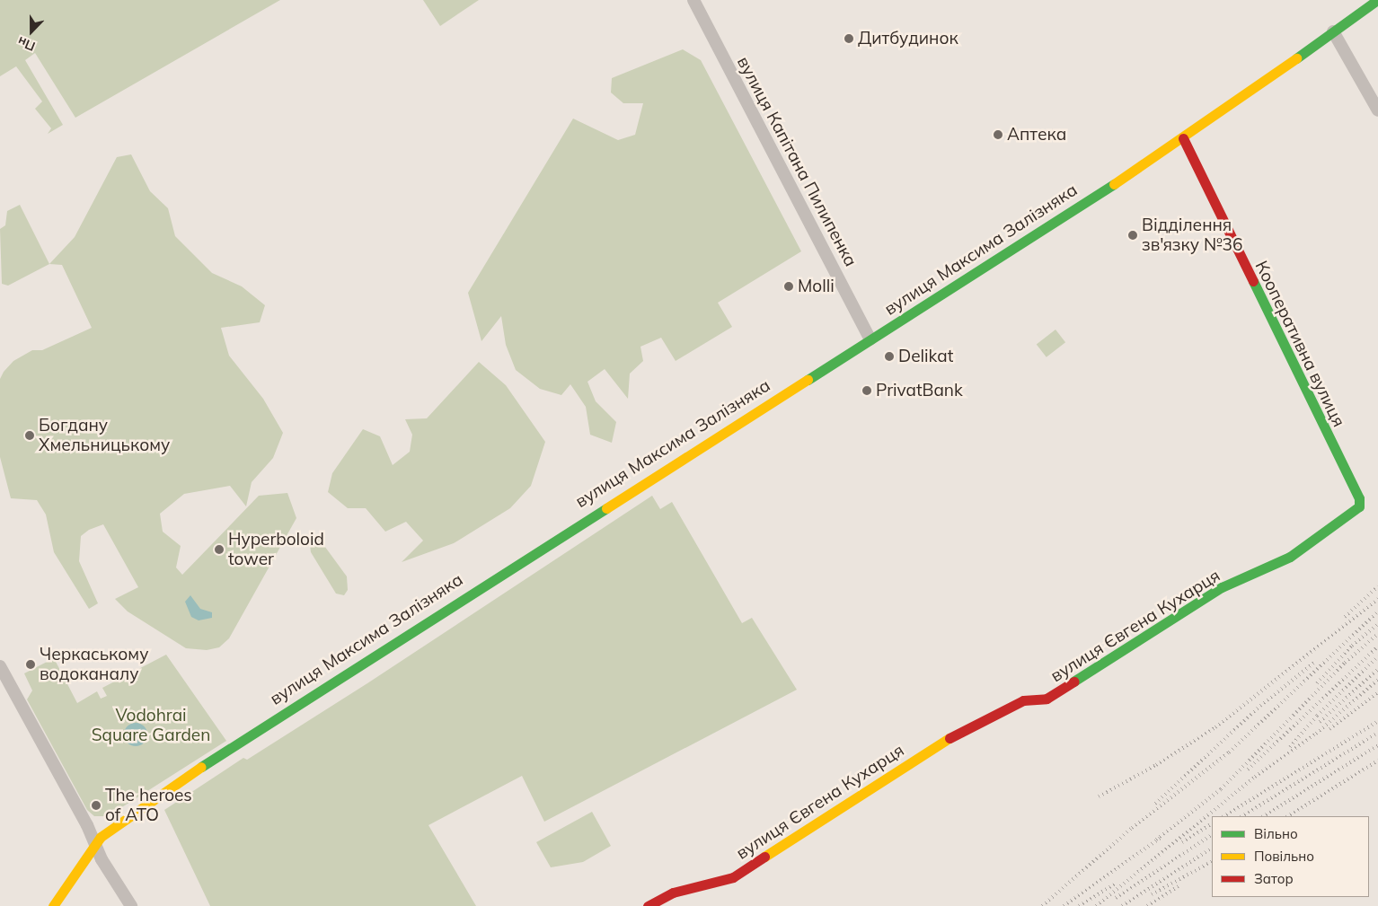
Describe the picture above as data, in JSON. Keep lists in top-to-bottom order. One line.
{"streets":{"main road":["вулиця Максима Залізняка","Кооперативна вулиця","вулиця Євгена Кухарця"],"street":["вулиця Капітана Пилипенка"]},"crossings":[["вулиця Капітана Пилипенка","вулиця Максима Залізняка"],["вулиця Максима Залізняка","Кооперативна вулиця"],["Кооперативна вулиця","вулиця Євгена Кухарця"]],"parks":["Vodohrai Square Garden"],"places":["Дитбудинок","Аптека","Відділення зв'язку №36","Molli","Delikat","PrivatBank","Богдану Хмельницькому","Hyperboloid tower","Черкаському водоканалу","The heroes of ATO"],"legend":["Вільно","Повільно","Затор"],"north":"bottom"}
